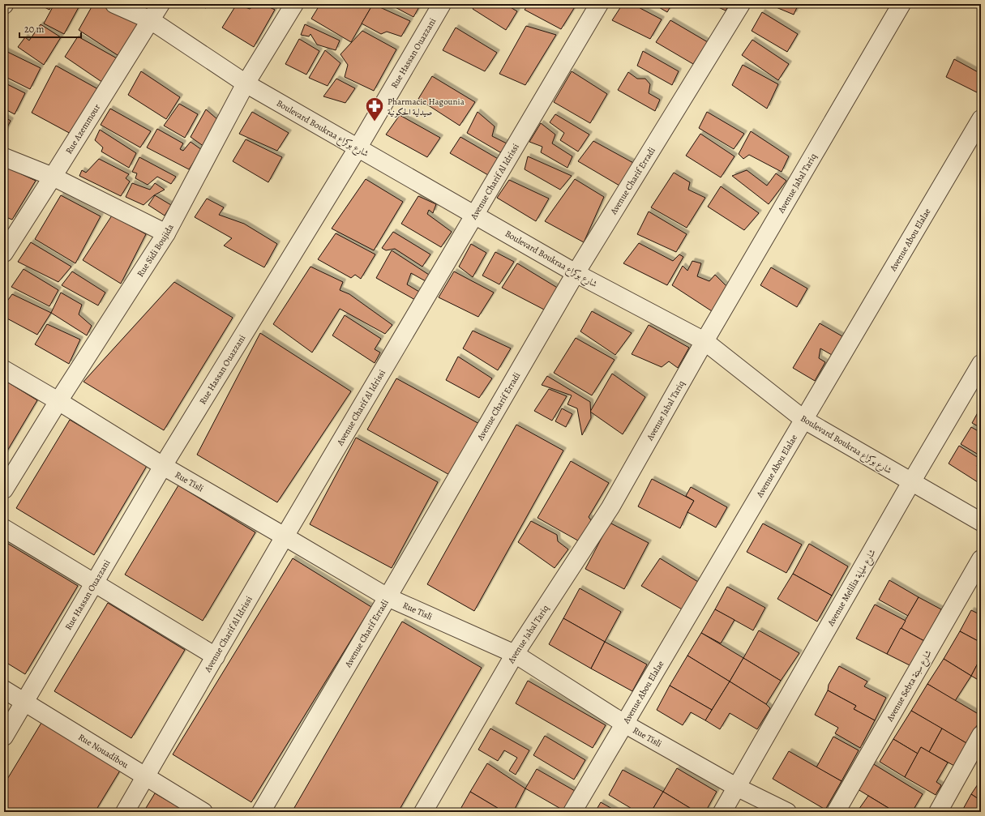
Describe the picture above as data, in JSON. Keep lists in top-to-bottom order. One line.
{"streets":{"street":["Rue Hassan Ouazzani","Boulevard Boukraa شارع بوكراع","Rue Azemmour","Avenue Charif Erradi","Avenue Charif Al Idrissi","Avenue Jabal Tariq","Avenue Abou Elalae","Rue Sidi Boujida","Rue Tisli","Avenue Melilia شارع ملياية","Avenue Sebta شارع سبتة","Rue Nouadibou"]},"crossings":[["Rue Hassan Ouazzani","Boulevard Boukraa شارع بوكراع"],["Rue Hassan Ouazzani","Rue Tisli"],["Rue Hassan Ouazzani","Rue Nouadibou"],["Boulevard Boukraa شارع بوكراع","Rue Azemmour"],["Boulevard Boukraa شارع بوكراع","Avenue Charif Erradi"],["Boulevard Boukraa شارع بوكراع","Avenue Charif Al Idrissi"],["Boulevard Boukraa شارع بوكراع","Avenue Jabal Tariq"],["Boulevard Boukraa شارع بوكراع","Avenue Abou Elalae"],["Boulevard Boukraa شارع بوكراع","Rue Sidi Boujida"],["Boulevard Boukraa شارع بوكراع","Avenue Melilia شارع ملياية"],["Avenue Charif Erradi","Rue Tisli"],["Avenue Charif Al Idrissi","Rue Tisli"],["Avenue Charif Al Idrissi","Rue Nouadibou"],["Avenue Jabal Tariq","Rue Tisli"],["Avenue Abou Elalae","Rue Tisli"],["Rue Sidi Boujida","Rue Tisli"],["Rue Tisli","Avenue Melilia شارع ملياية"]],"places":{"pharmacy":["Pharmacie Hagounia صيدلية الحكونية"]},"scale_bar":"20 m"}
